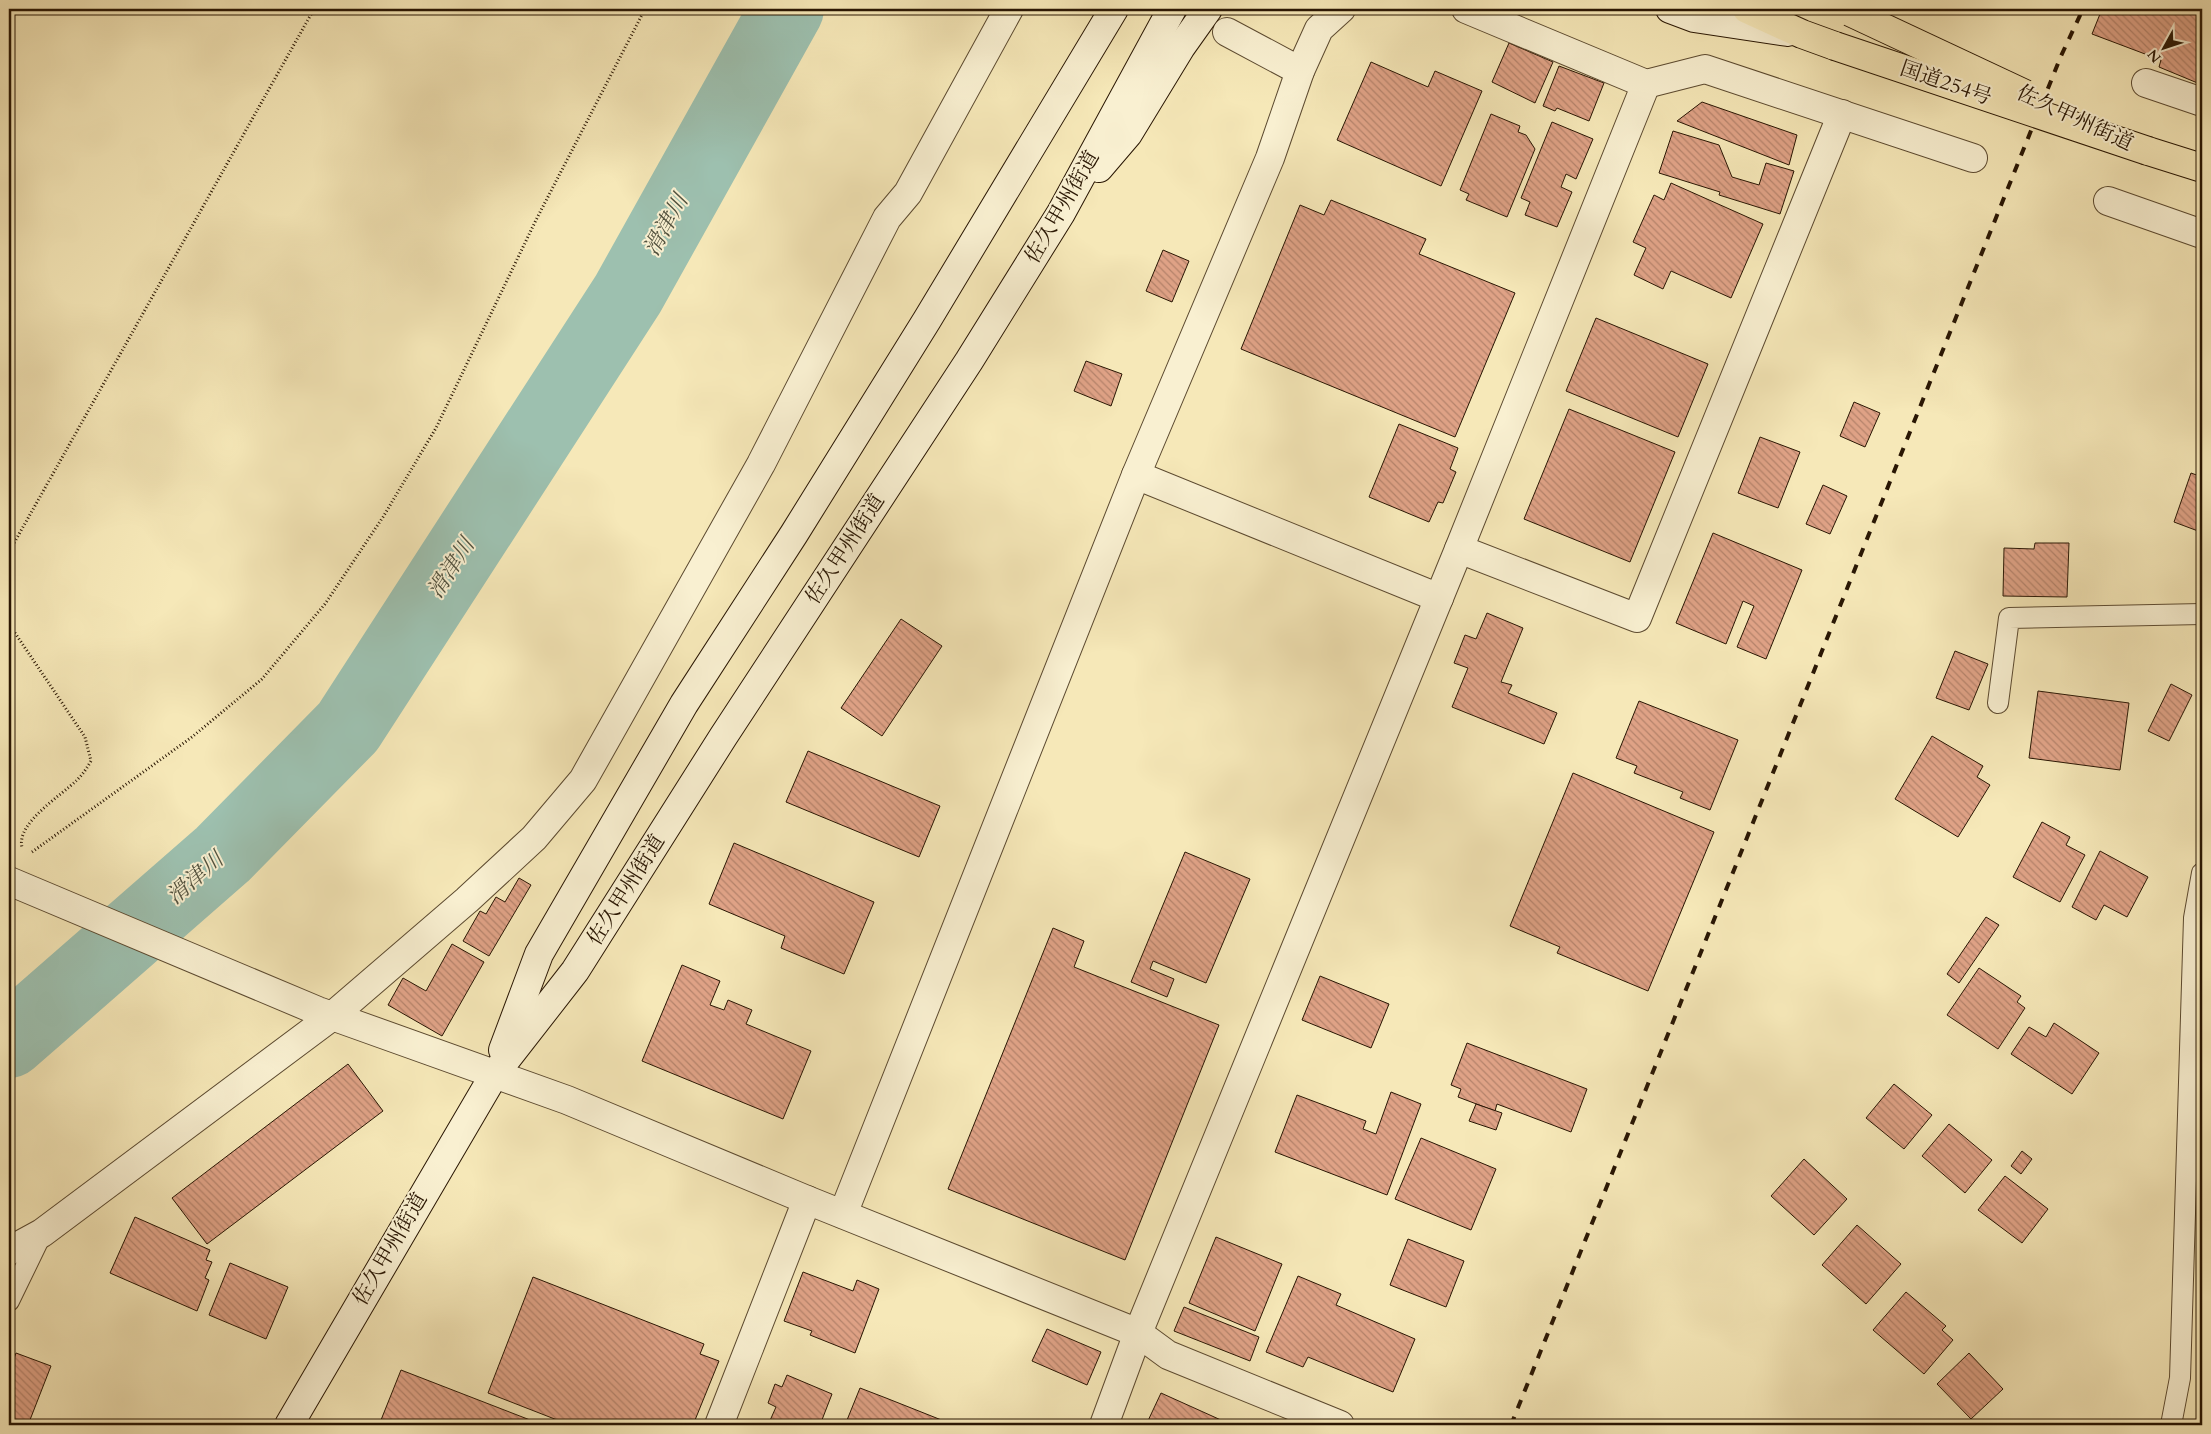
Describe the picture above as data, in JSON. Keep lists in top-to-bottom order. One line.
{"streets":{"highway":["国道254号","佐久甲州街道"]},"crossings":[["国道254号","佐久甲州街道"]],"water":["滑津川"],"north":"bottom left"}
